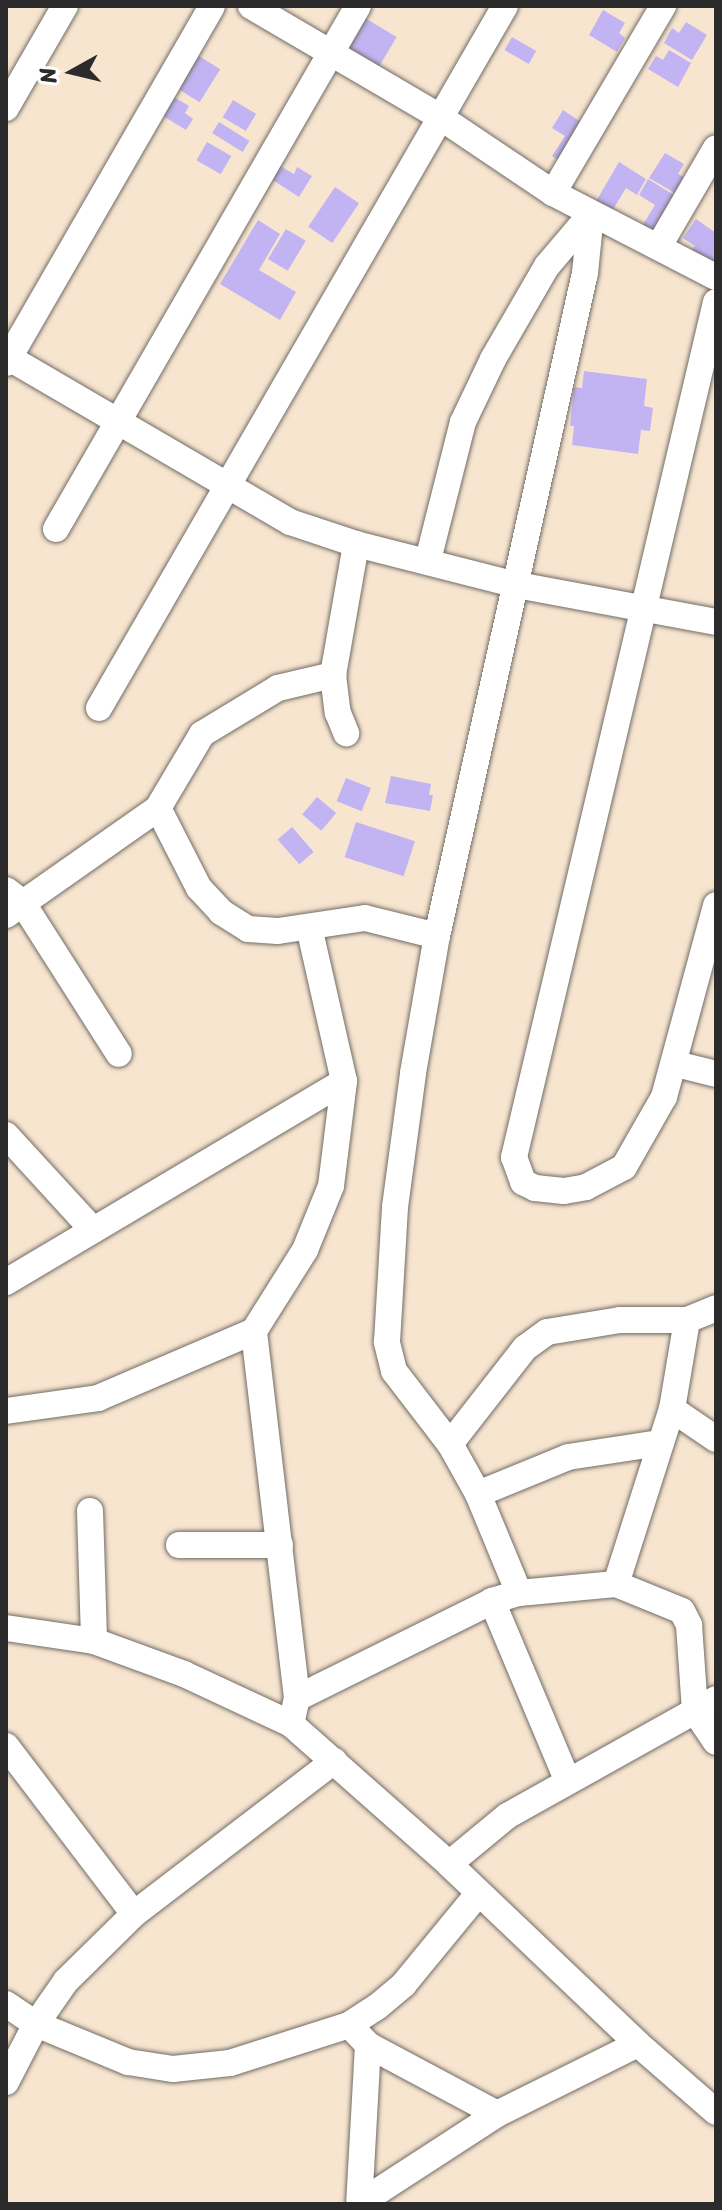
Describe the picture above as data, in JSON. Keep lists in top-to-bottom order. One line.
{"north":"left"}
